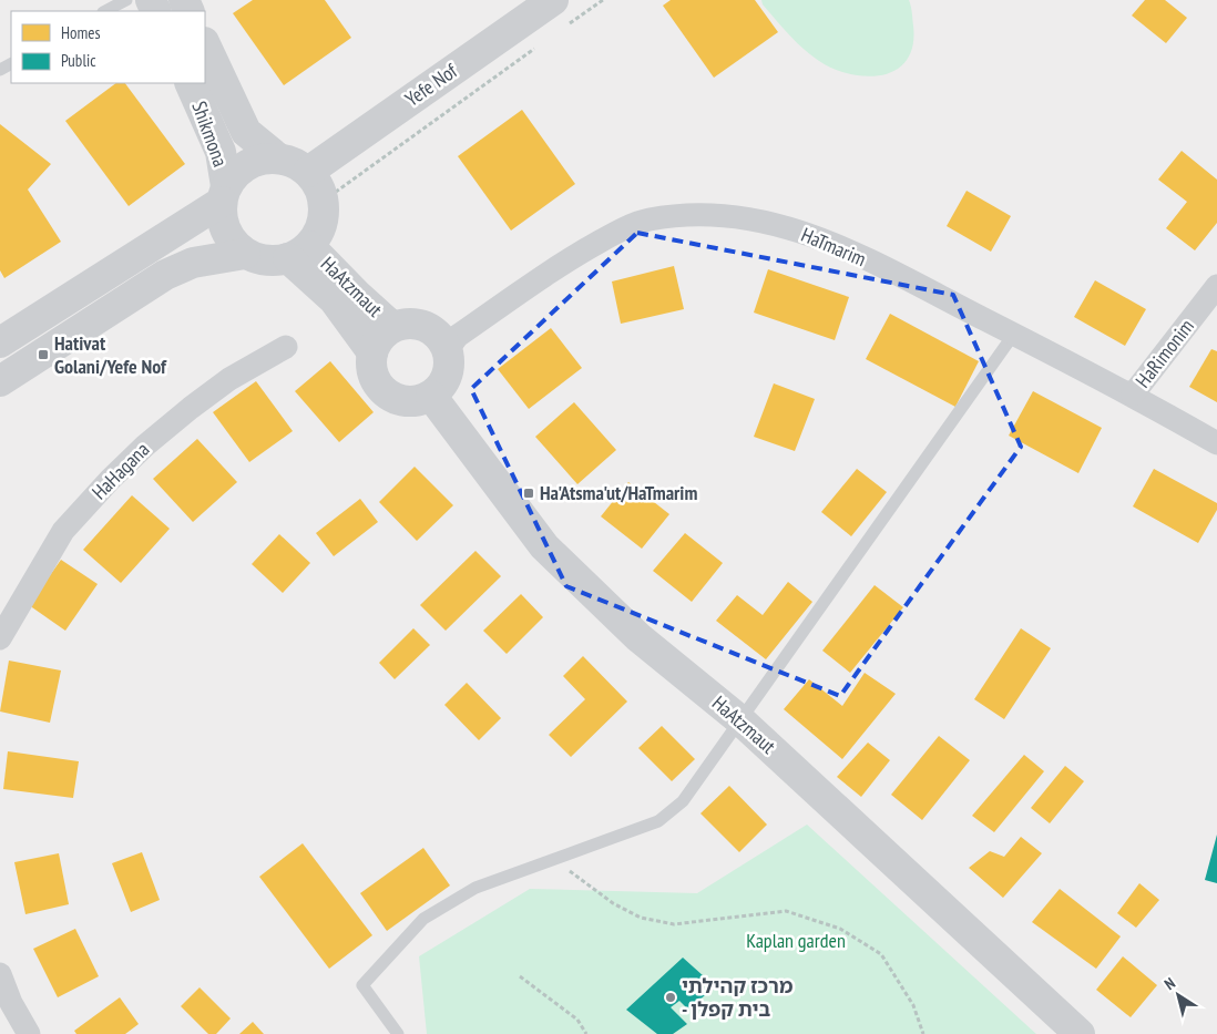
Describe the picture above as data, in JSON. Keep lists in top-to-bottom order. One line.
{"streets":{"street":["Yefe Nof","Shikmona","HaTmarim","HaAtzmaut","HaRimonim","HaHagana"]},"crossings":[["Yefe Nof","Shikmona"],["Yefe Nof","HaAtzmaut"],["Shikmona","HaAtzmaut"],["HaTmarim","HaAtzmaut"],["HaTmarim","HaRimonim"]],"parks":["Kaplan garden"],"places":{"transit":["Hativat Golani/Yefe Nof","Ha'Atsma'ut/HaTmarim"],"other":["מרכז קהילתי - בית קפלן"]},"legend":["Homes","Public"],"north":"top left"}
